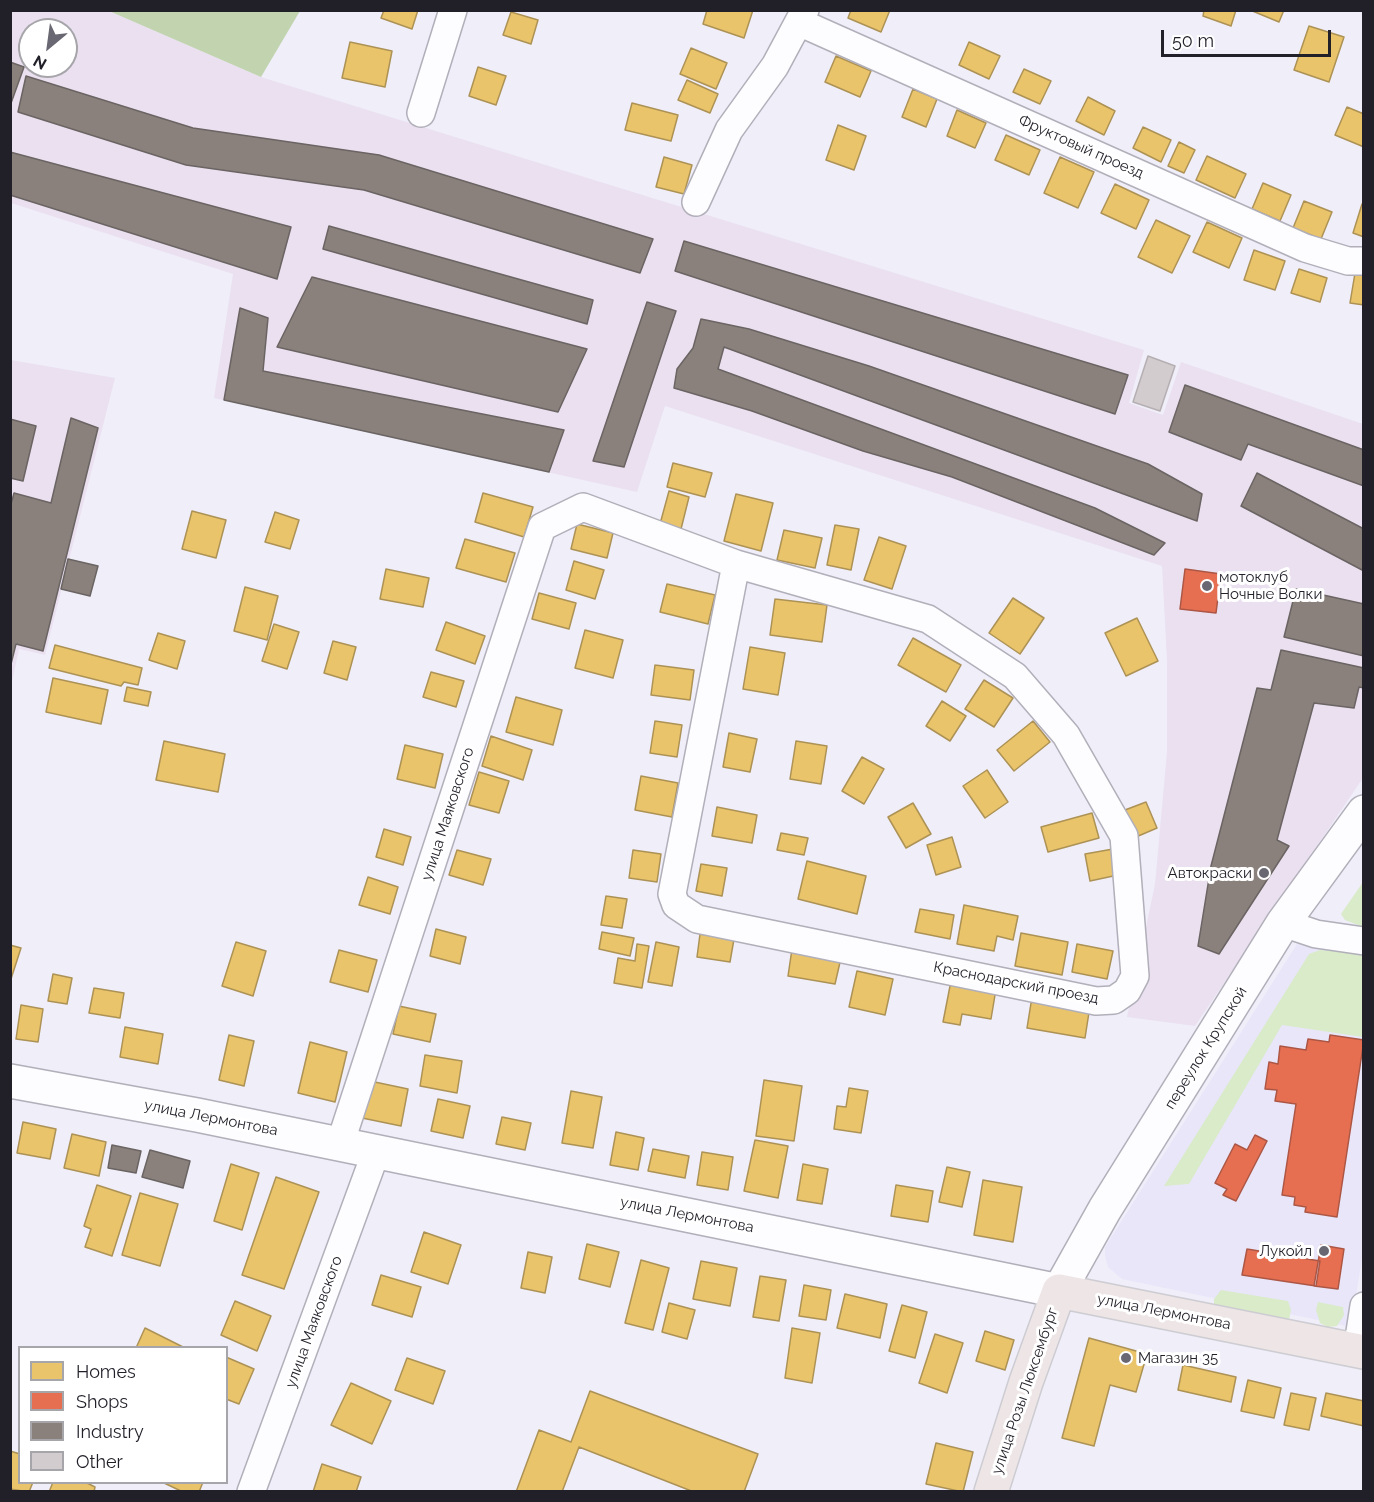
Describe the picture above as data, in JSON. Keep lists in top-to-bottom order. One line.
{"streets":{"main road":["переулок Крупской","улица Лермонтова","улица Розы Люксембург"],"street":["Фруктовый проезд","улица Маяковского","Краснодарский проезд"]},"crossings":[["улица Маяковского","Краснодарский проезд"],["улица Маяковского","улица Лермонтова"],["переулок Крупской","улица Лермонтова"],["переулок Крупской","улица Розы Люксембург"],["улица Лермонтова","улица Розы Люксембург"]],"places":["мотоклуб Ночные Волки","Автокраски","Лукойл","Магазин 35"],"legend":["Homes","Shops","Industry","Other"],"scale_bar":"50 m","north":"bottom left"}
